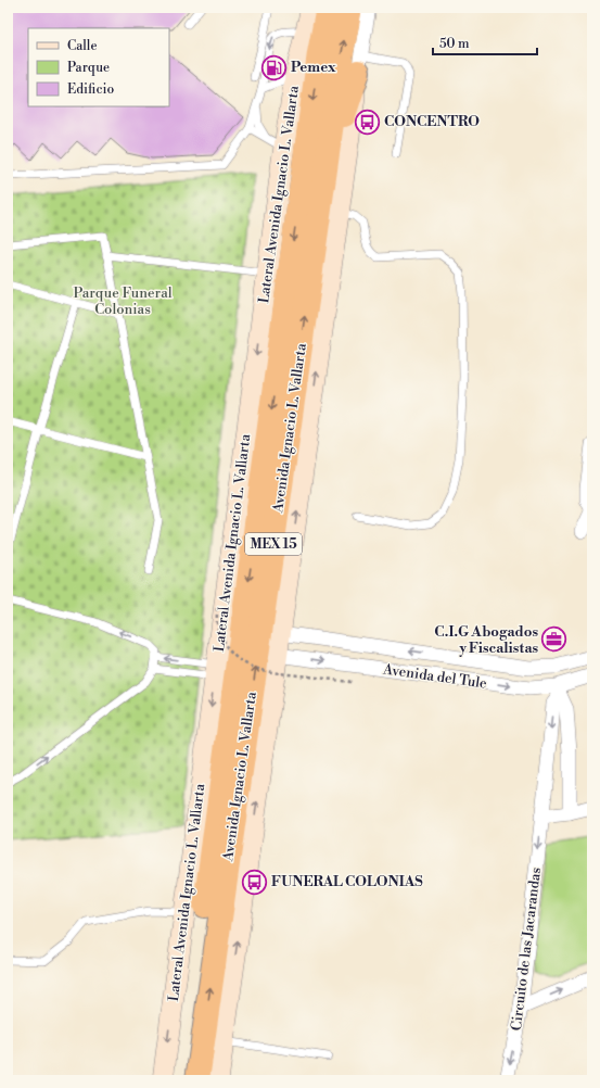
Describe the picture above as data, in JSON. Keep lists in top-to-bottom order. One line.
{"streets":{"highway":["Avenida Ignacio L. Vallarta","MEX 15"],"street":["Lateral Avenida Ignacio L. Vallarta","Avenida del Tule","Circuito de las Jacarandas"]},"crossings":[["Lateral Avenida Ignacio L. Vallarta","Avenida Ignacio L. Vallarta"],["Avenida del Tule","Circuito de las Jacarandas"]],"one_way":["Circuito de las Jacarandas"],"parks":["Parque Funeral Colonias"],"places":{"fuel station":["Pemex"],"bus stop":["CONCENTRO","FUNERAL COLONIAS"],"office":["C.I.G Abogados y Fiscalistas"]},"legend":["Calle","Parque","Edificio"],"scale_bar":"50 m"}
